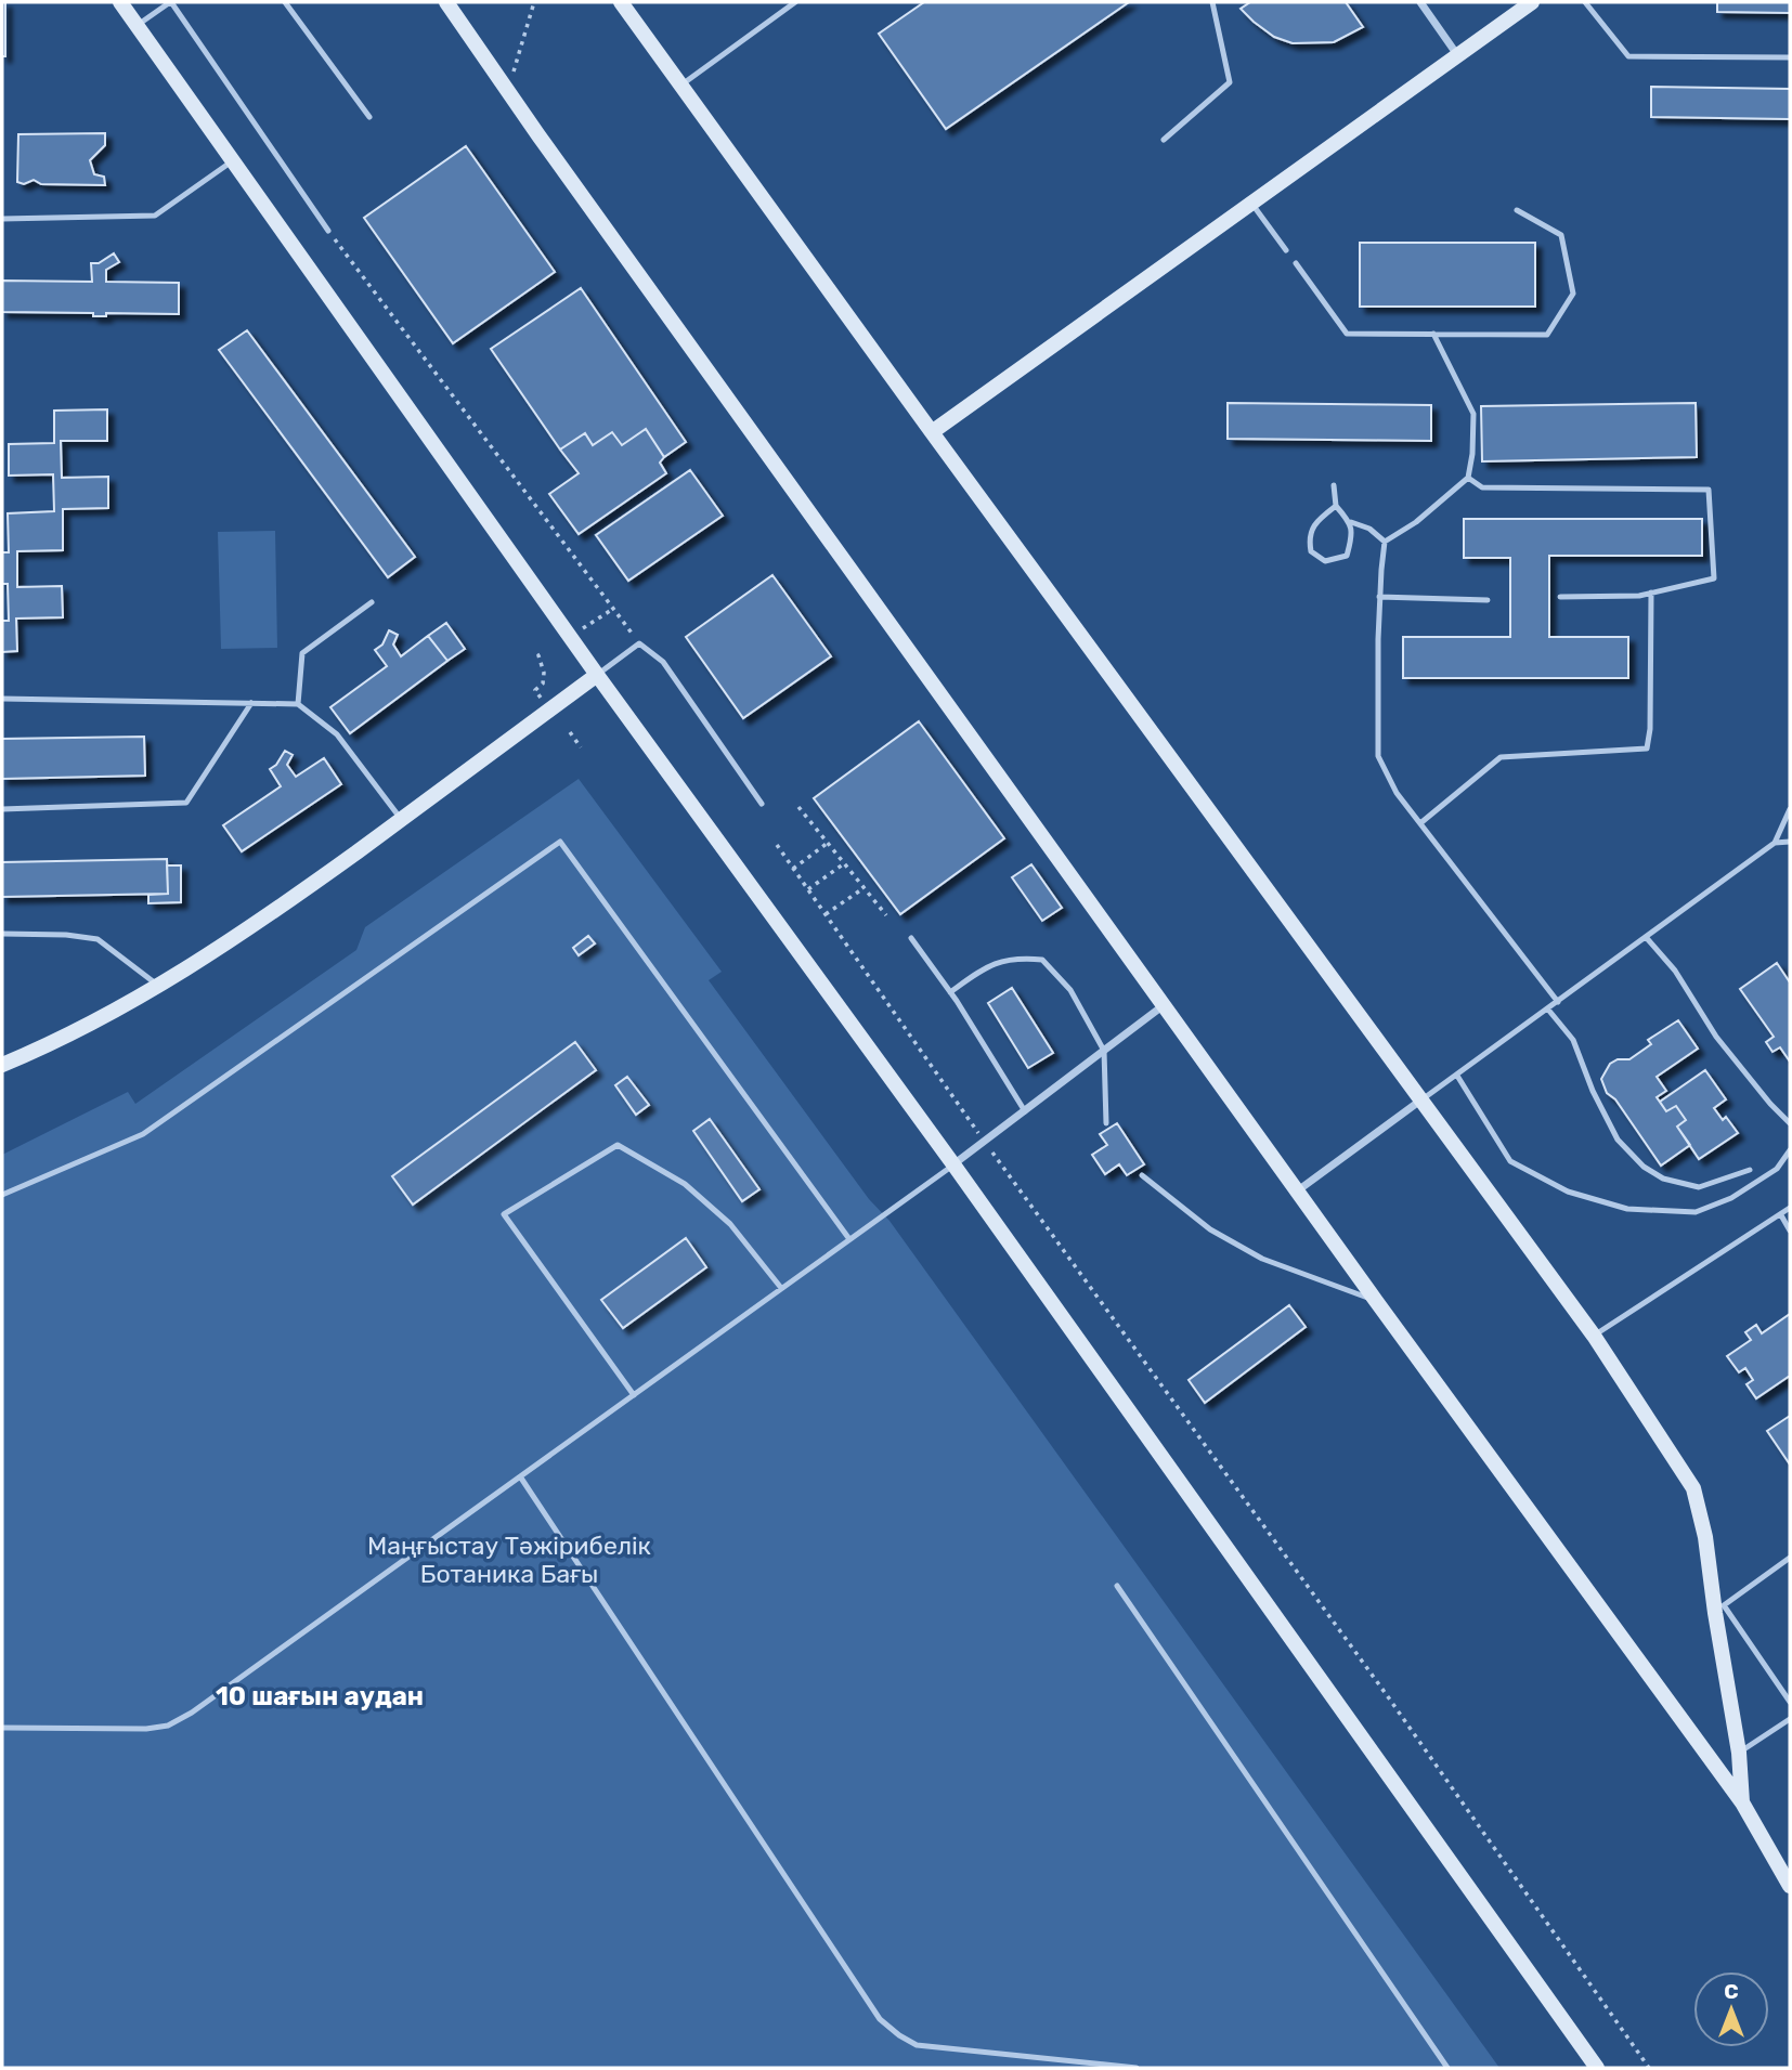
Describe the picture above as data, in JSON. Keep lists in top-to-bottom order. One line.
{"districts":["10 шағын аудан"],"parks":["Маңғыстау Тәжірибелік Ботаника Бағы"],"north":"top"}
